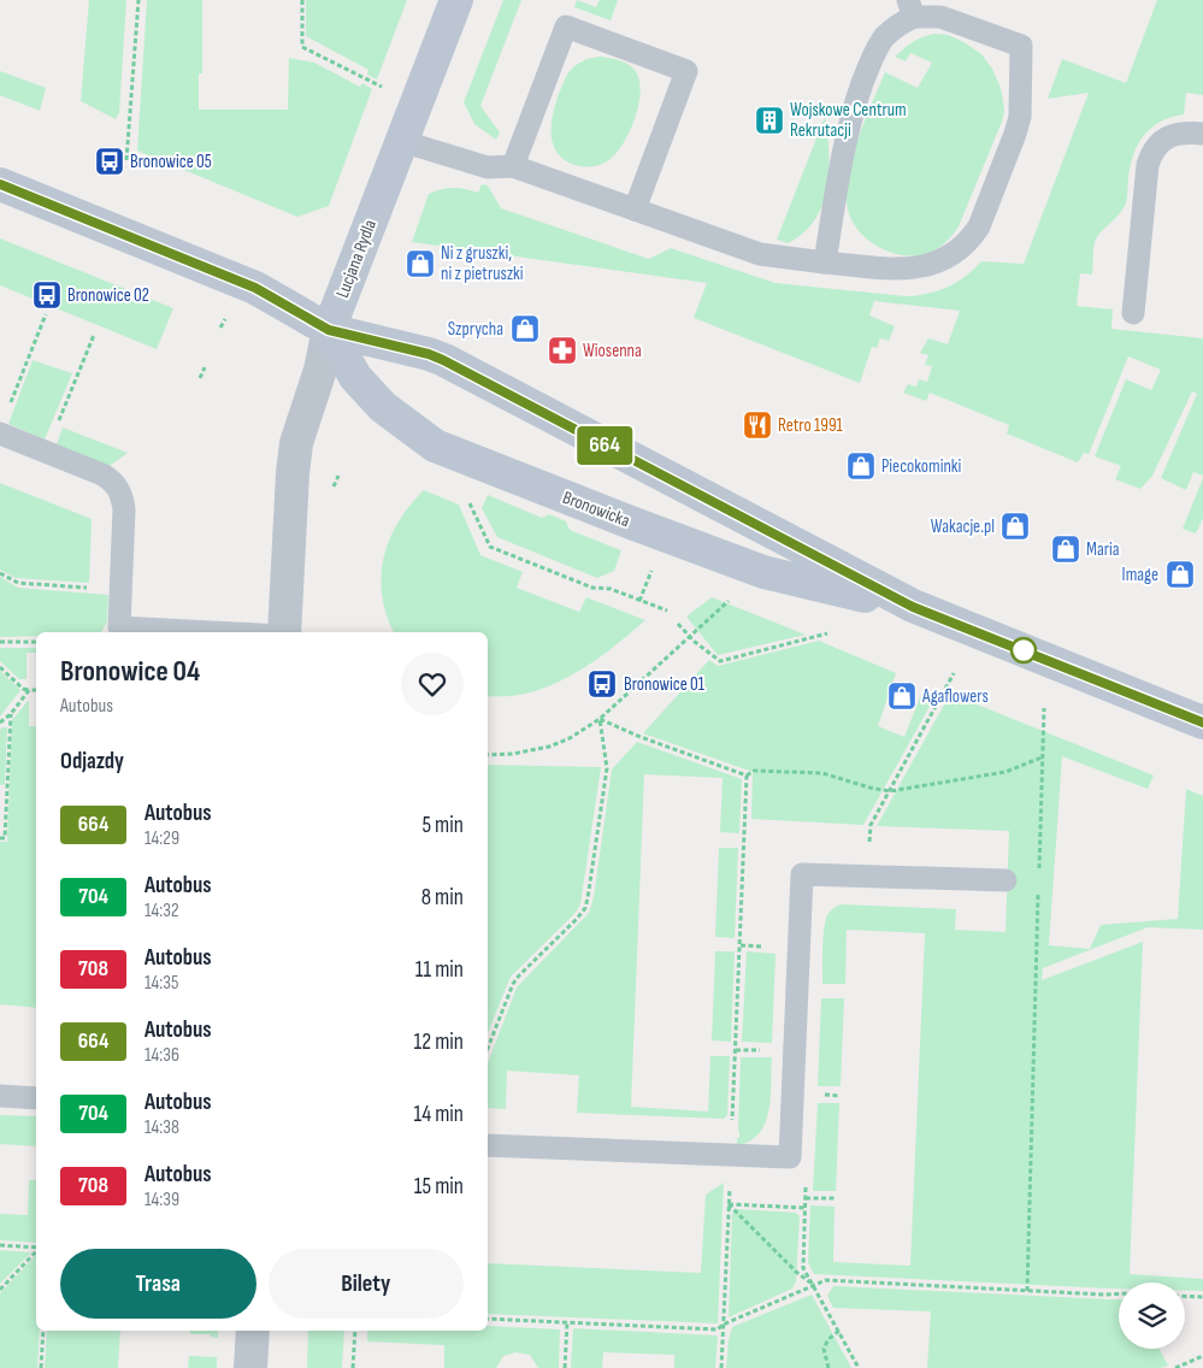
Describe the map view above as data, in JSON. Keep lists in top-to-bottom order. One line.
{"streets":{"street":["Lucjana Rydla","Bronowicka"]},"crossings":[["Lucjana Rydla","Bronowicka"]],"places":{"building":["Wojskowe Centrum Rekrutacji"],"bus stop":["Bronowice 05","Bronowice 02","Bronowice 01"],"shop":["Ni z gruszki, ni z pietruszki","Szprycha","Piecokominki","Wakacje.pl","Maria","Image","Agaflowers"],"pharmacy":["Wiosenna"],"restaurant":["Retro 1991"]},"lines":["bus line 664"],"page":{"on_map":"664","heading":[["Bronowice 04","Autobus"],"Odjazdy"],"list":[{"mark":"664","name":"Autobus","note":"14:29","value":"5 min"},{"mark":"704","name":"Autobus","note":"14:32","value":"8 min"},{"mark":"708","name":"Autobus","note":"14:35","value":"11 min"},{"mark":"664","name":"Autobus","note":"14:36","value":"12 min"},{"mark":"704","name":"Autobus","note":"14:38","value":"14 min"},{"mark":"708","name":"Autobus","note":"14:39","value":"15 min"}],"buttons":["Trasa","Bilety"]}}
